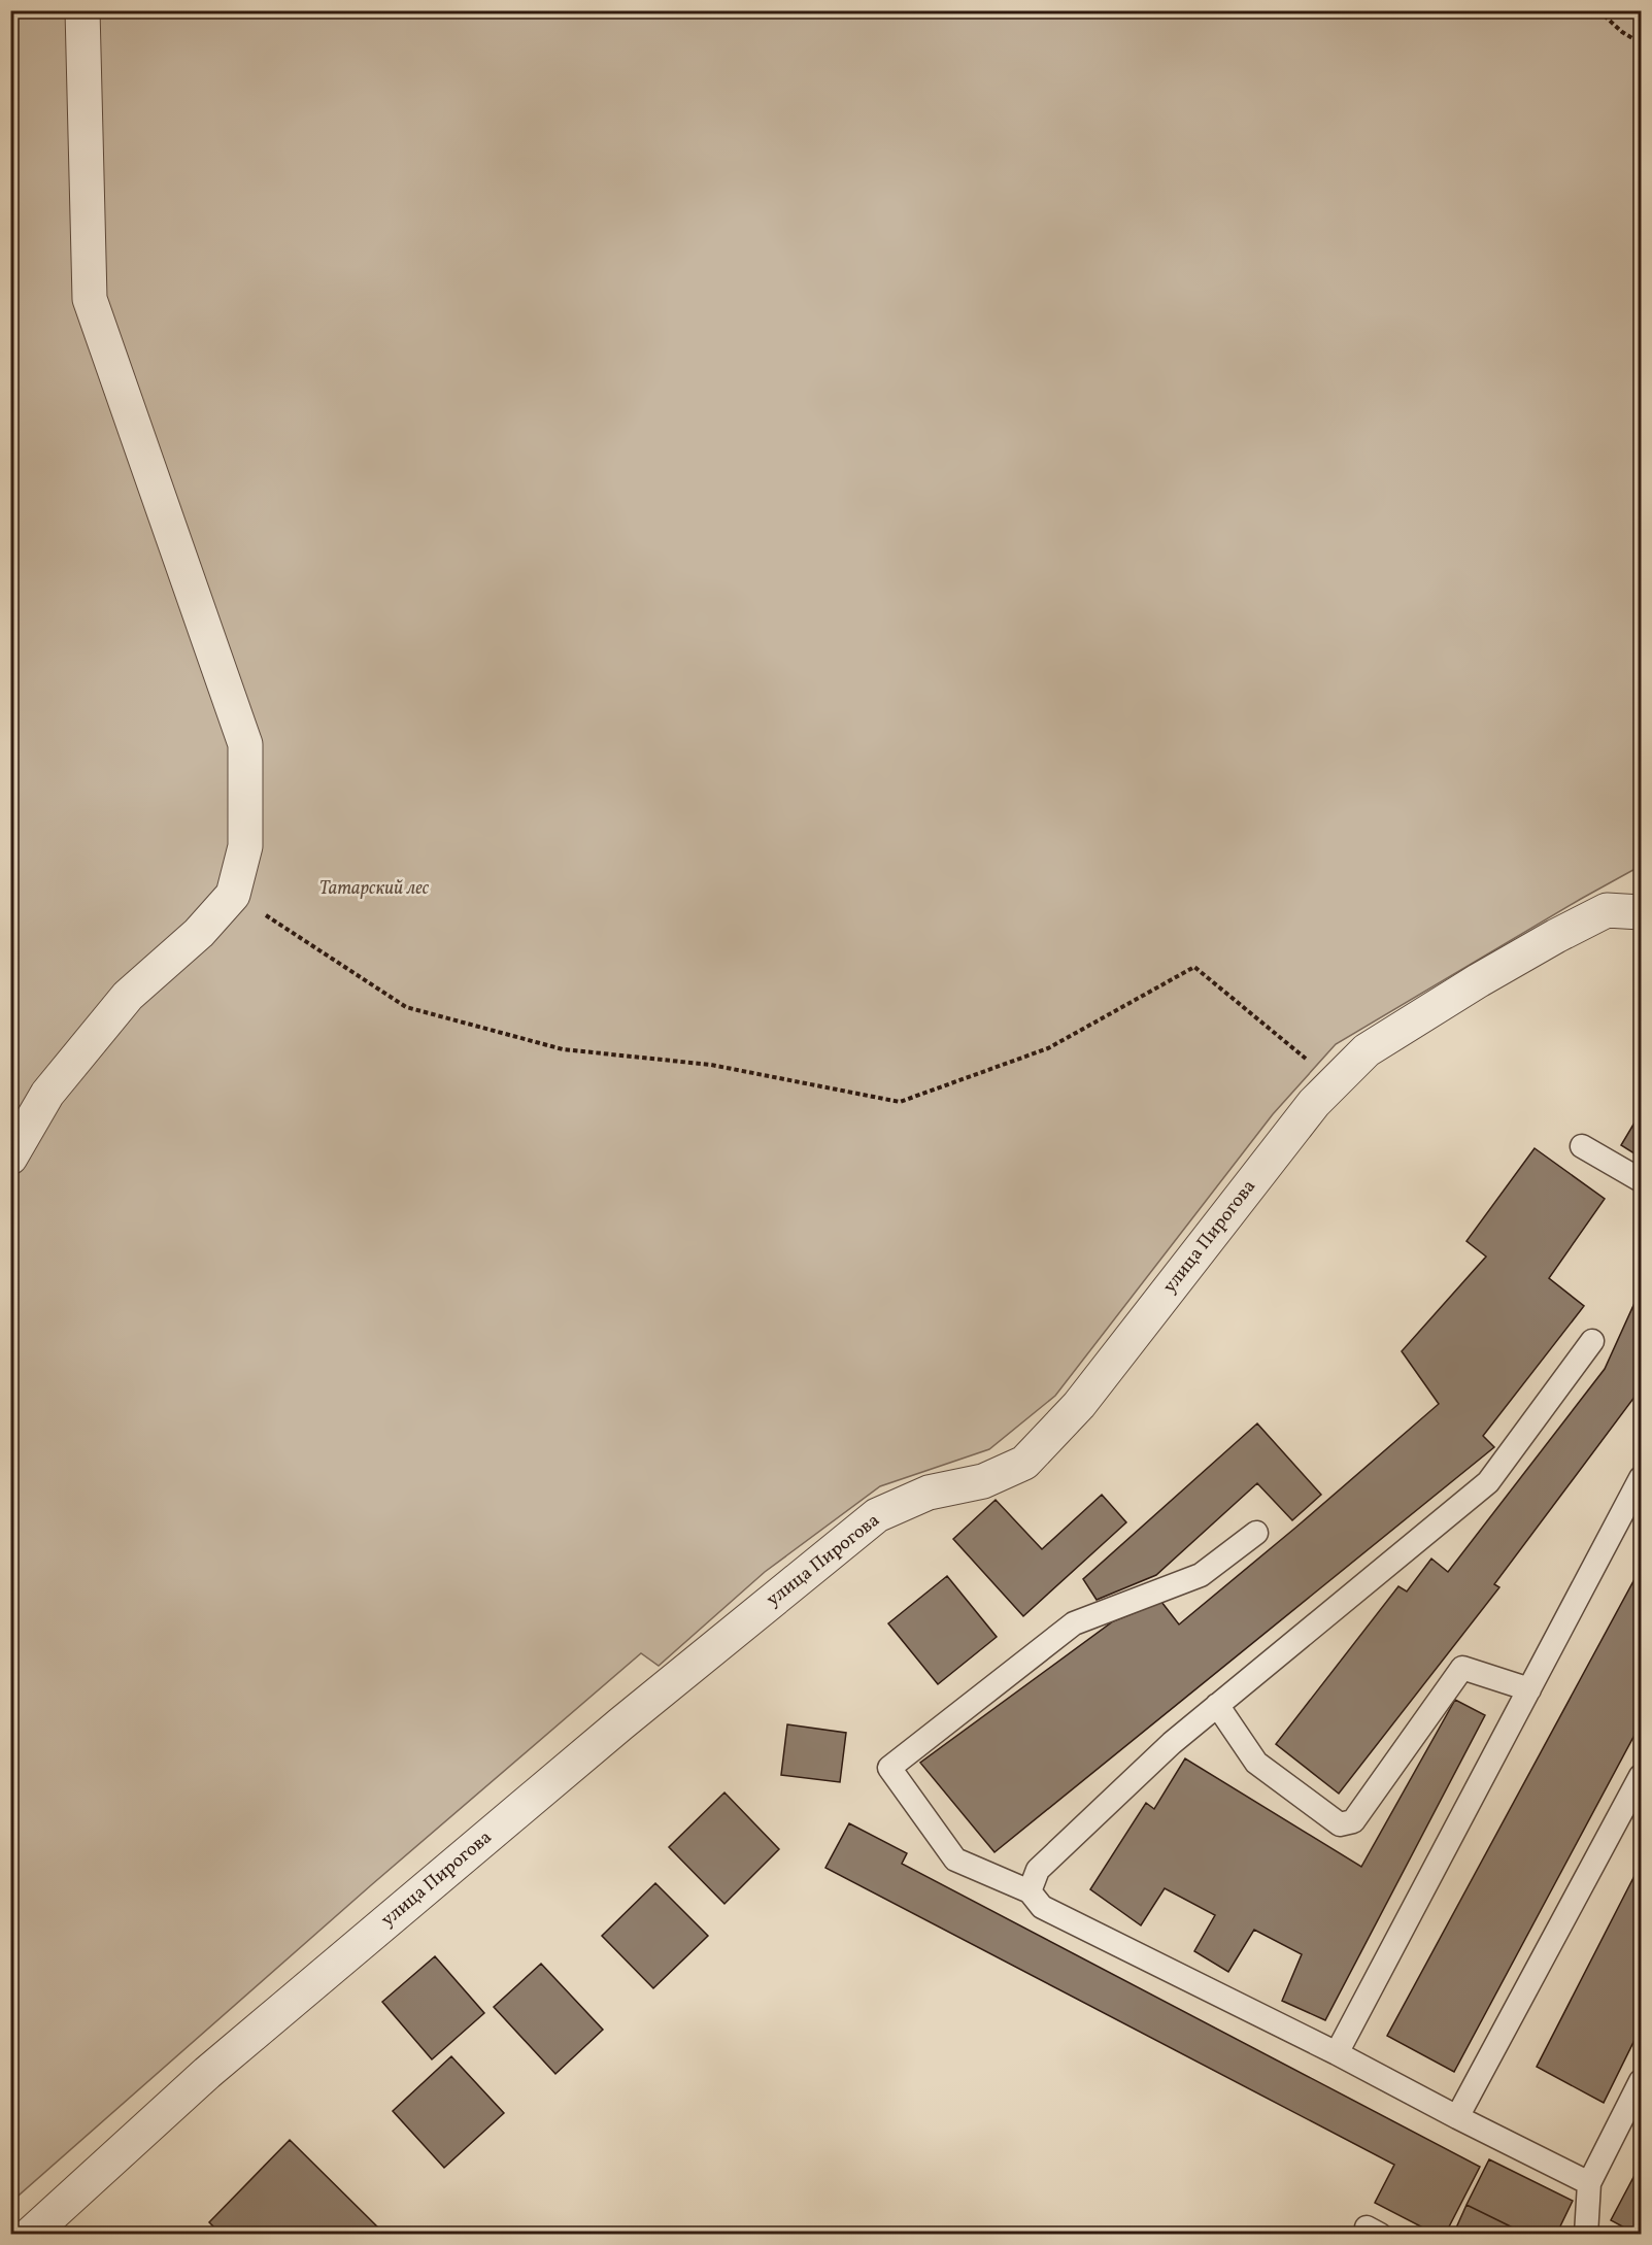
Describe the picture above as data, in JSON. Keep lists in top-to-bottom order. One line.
{"streets":{"street":["улица Пирогова"]},"parks":["Татарский лес"]}
